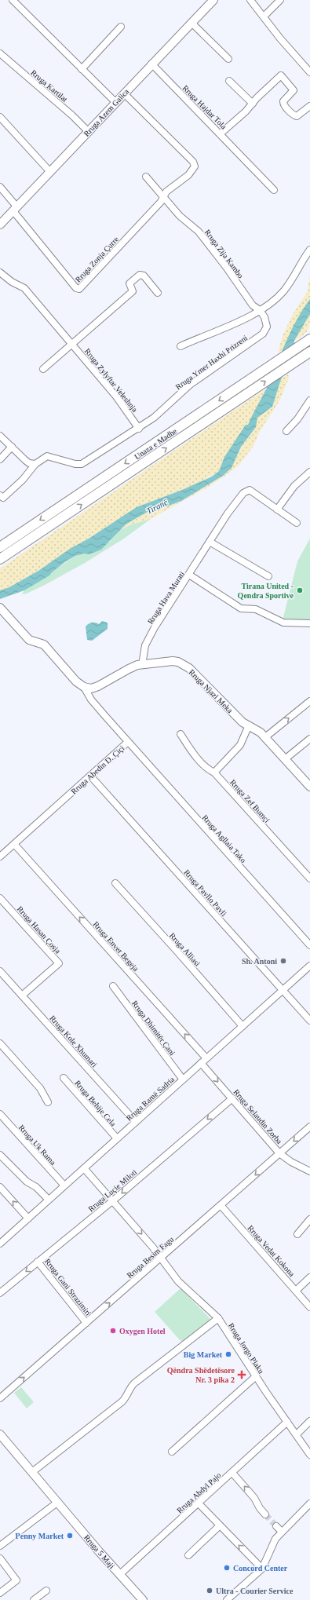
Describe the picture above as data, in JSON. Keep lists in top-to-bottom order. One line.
{"streets":{"highway":["Unaza e Madhe"],"main road":["Rruga Azem Galica","Rruga Njazi Meka","Rruga Abedin D. Çiçi","Rruga 5 Maji"],"street":["Rruga Kartilat","Rruga Hajdar Tola","Rruga Zija Kambo","Rruga Zonja Çurre","Rruga Ymer Haxhi Prizreni","Rruga Zylyftar Veleshnja","Rruga Hava Murati","Rruga Zef Bumçi","Rruga Agllaia Tako","Rruga Pavllo Pavli","Rruga Hasan Çosja","Rruga Enver Begeja","Rruga Alliasi","Rruga Dhimitër Çani","Rruga Kole Xhumari","Rruga Ramë Sadria","Rruga Behije Cela","Rruga Selaudin Zorba","Rruga Uk Rama","Rruga Luçie Miloti","Rruga Vedat Kokona","Rruga Besim Fagu","Rruga Gani Strazimiri","Rruga Jorgo Plaku","Rruga Abdyl Pajo"]},"crossings":[["Rruga Kartilat","Rruga Azem Galica"],["Rruga Hajdar Tola","Rruga Azem Galica"],["Rruga Azem Galica","Rruga Zonja Çurre"],["Rruga Zija Kambo","Rruga Zonja Çurre"],["Rruga Zija Kambo","Rruga Ymer Haxhi Prizreni"],["Rruga Ymer Haxhi Prizreni","Rruga Zylyftar Veleshnja"],["Rruga Hava Murati","Rruga Njazi Meka"],["Rruga Njazi Meka","Rruga Abedin D. Çiçi"],["Rruga Abedin D. Çiçi","Rruga Agllaia Tako"],["Rruga Abedin D. Çiçi","Rruga Pavllo Pavli"],["Rruga Abedin D. Çiçi","Rruga Enver Begeja"],["Rruga Pavllo Pavli","Rruga Ramë Sadria"],["Rruga Hasan Çosja","Rruga Kole Xhumari"],["Rruga Enver Begeja","Rruga Ramë Sadria"],["Rruga Alliasi","Rruga Ramë Sadria"],["Rruga Dhimitër Çani","Rruga Ramë Sadria"],["Rruga Kole Xhumari","Rruga Ramë Sadria"],["Rruga Ramë Sadria","Rruga Behije Cela"],["Rruga Ramë Sadria","Rruga Selaudin Zorba"],["Rruga Ramë Sadria","Rruga Uk Rama"],["Rruga Ramë Sadria","Rruga Jorgo Plaku"],["Rruga Selaudin Zorba","Rruga Luçie Miloti"],["Rruga Selaudin Zorba","Rruga Besim Fagu"],["Rruga Luçie Miloti","Rruga Gani Strazimiri"],["Rruga Luçie Miloti","Rruga Jorgo Plaku"],["Rruga Vedat Kokona","Rruga Besim Fagu"],["Rruga Besim Fagu","Rruga Gani Strazimiri"],["Rruga Besim Fagu","Rruga Jorgo Plaku"],["Rruga Jorgo Plaku","Rruga Abdyl Pajo"],["Rruga Abdyl Pajo","Rruga 5 Maji"]],"one_way":["Rruga Enver Begeja","Rruga Luçie Miloti"],"water":["Tiranë"],"places":{"other":["Tirana United - Qendra Sportive","Sh. Antoni","Oxygen Hotel","Big Market","Penny Market","Concord Center","Ultra - Courier Service"],"health":["Qëndra Shëdetësore Nr. 3 pika 2"]}}
